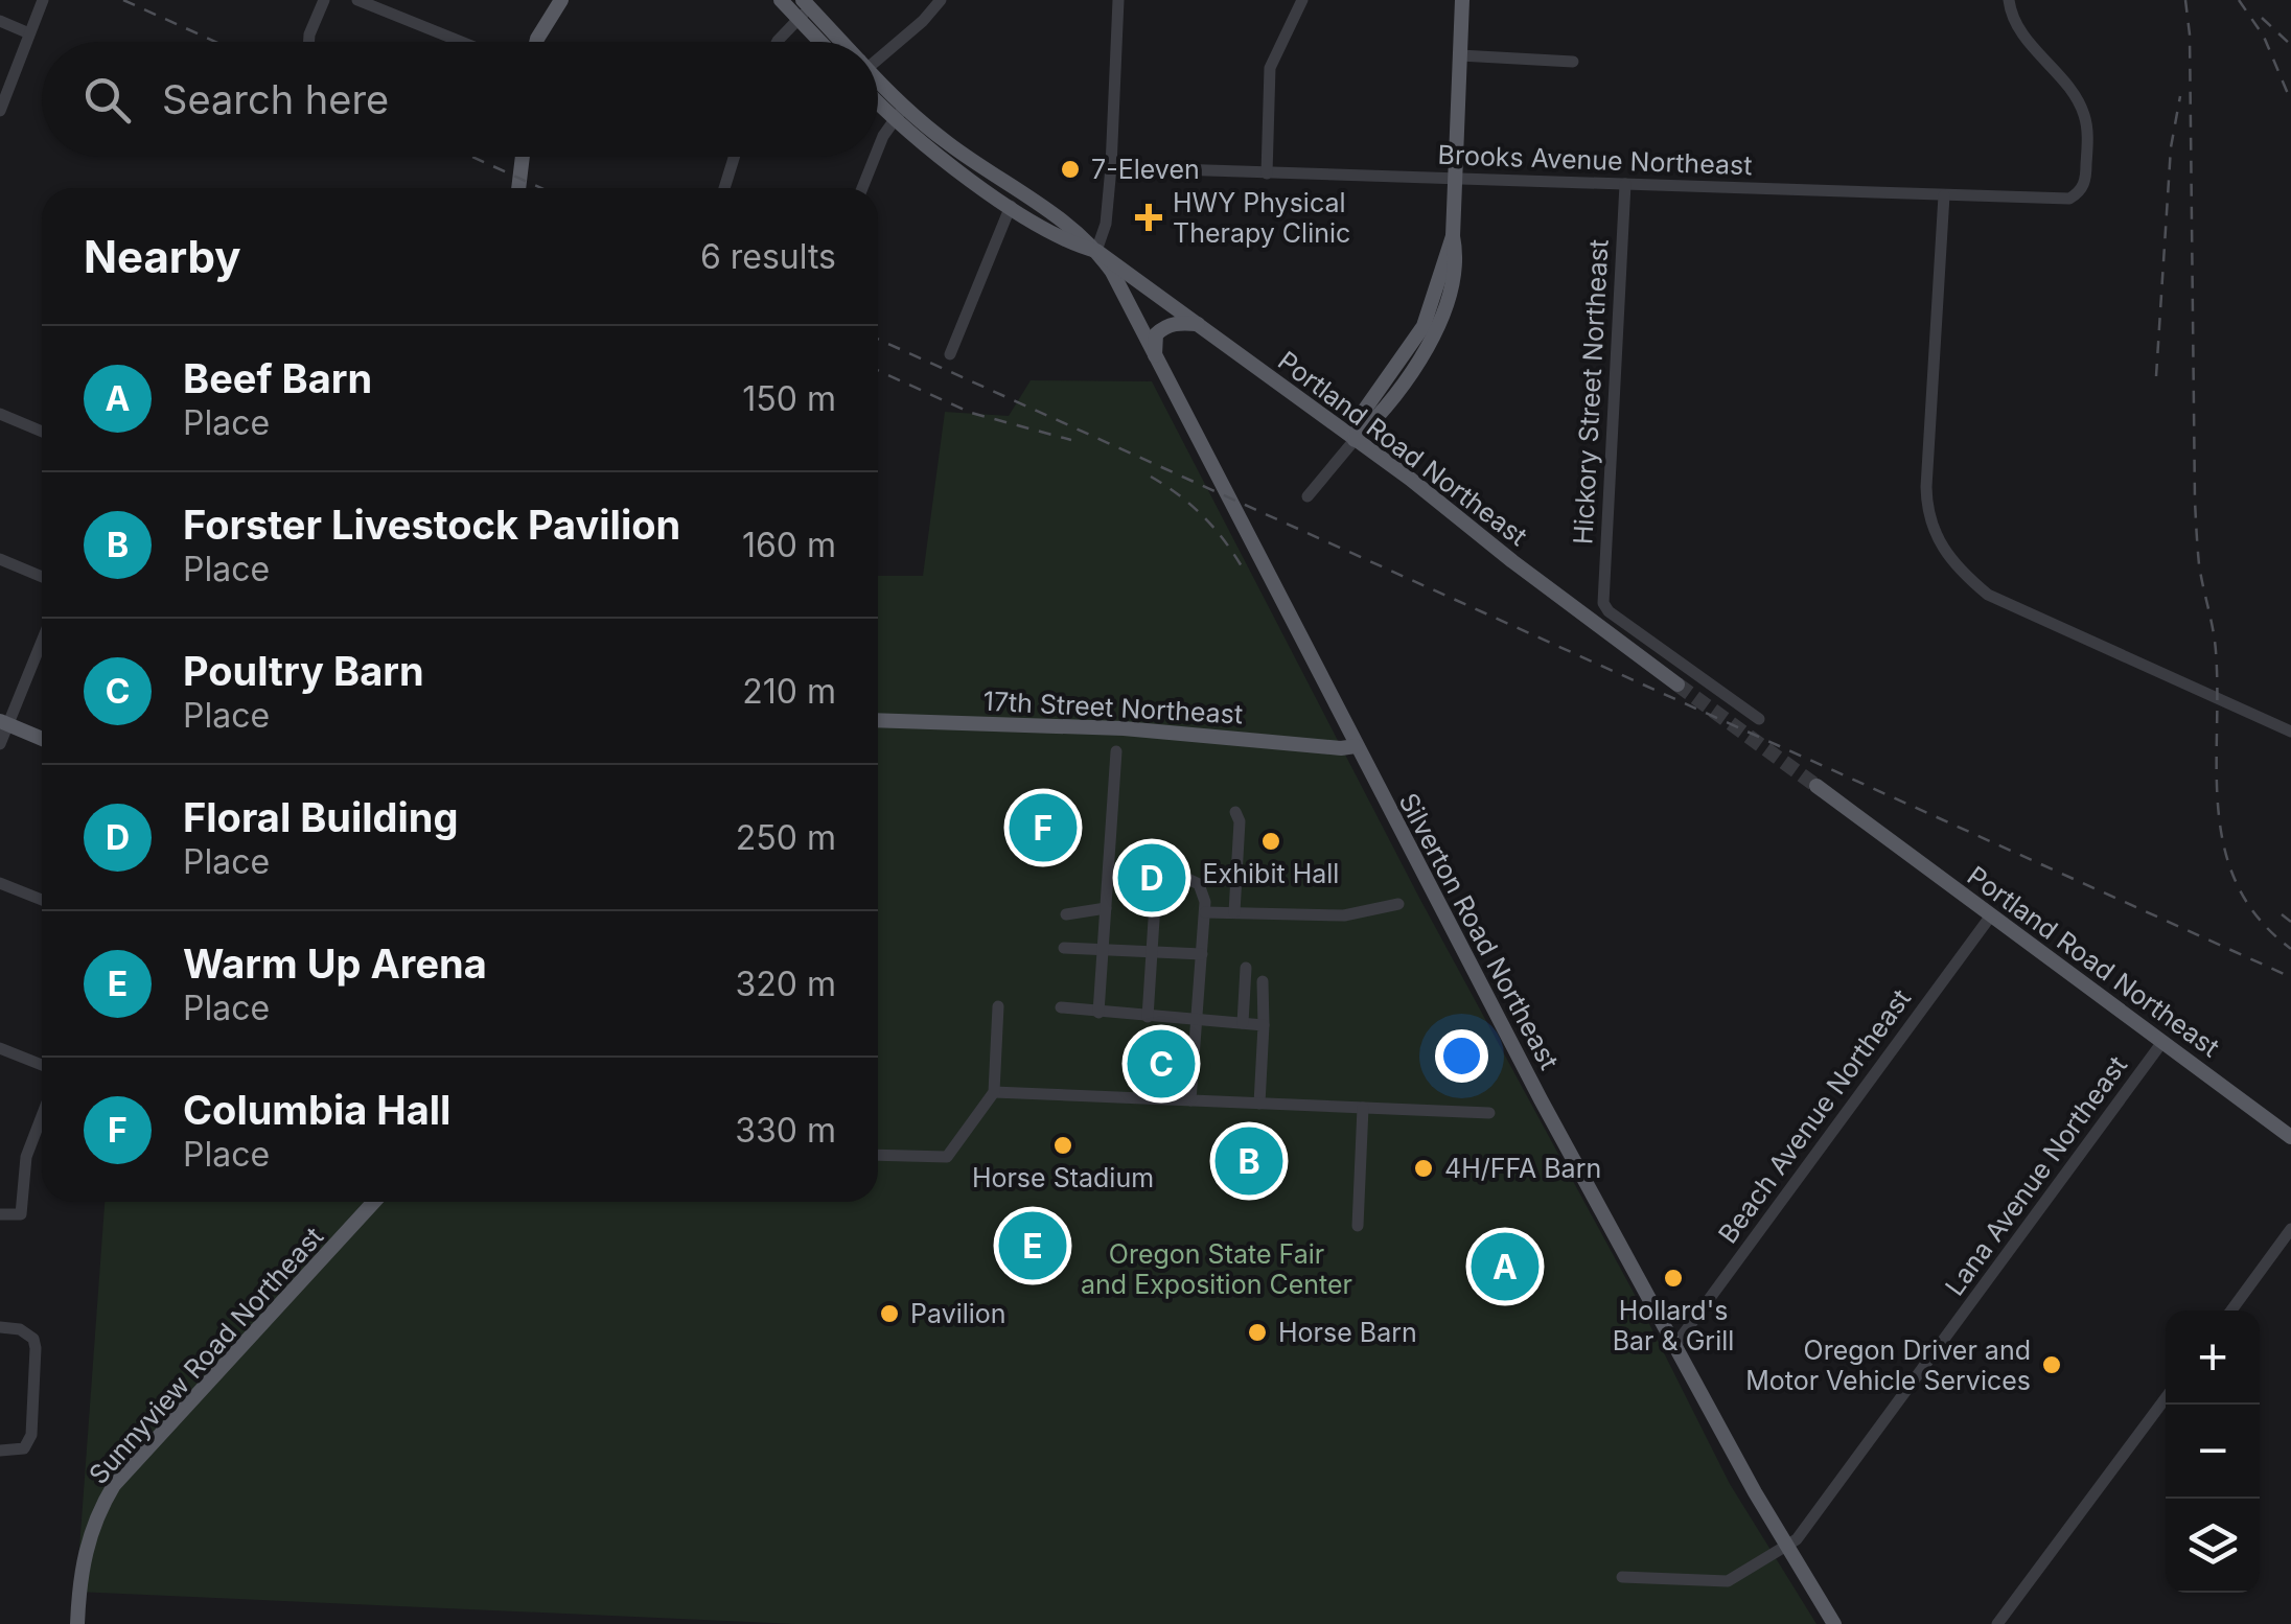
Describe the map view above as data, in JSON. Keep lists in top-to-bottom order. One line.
{"streets":{"main road":["Portland Road Northeast","17th Street Northeast","Silverton Road Northeast","Sunnyview Road Northeast"],"street":["Brooks Avenue Northeast","Hickory Street Northeast","Beach Avenue Northeast","Lana Avenue Northeast"]},"crossings":[["Brooks Avenue Northeast","Hickory Street Northeast"],["Portland Road Northeast","Silverton Road Northeast"],["Portland Road Northeast","Beach Avenue Northeast"],["Portland Road Northeast","Lana Avenue Northeast"],["17th Street Northeast","Silverton Road Northeast"],["Silverton Road Northeast","Beach Avenue Northeast"],["Silverton Road Northeast","Lana Avenue Northeast"]],"parks":["Oregon State Fair and Exposition Center"],"places":{"other":["7-Eleven","Exhibit Hall","Horse Stadium","4H/FFA Barn","Hollard's Bar & Grill","Pavilion","Horse Barn","Oregon Driver and Motor Vehicle Services"],"health":["HWY Physical Therapy Clinic"]},"page":{"search":"Search here","heading":["Nearby","6 results"],"list":[{"mark":"A","name":"Beef Barn","note":"Place","value":"150 m"},{"mark":"B","name":"Forster Livestock Pavilion","note":"Place","value":"160 m"},{"mark":"C","name":"Poultry Barn","note":"Place","value":"210 m"},{"mark":"D","name":"Floral Building","note":"Place","value":"250 m"},{"mark":"E","name":"Warm Up Arena","note":"Place","value":"320 m"},{"mark":"F","name":"Columbia Hall","note":"Place","value":"330 m"}],"pins":["F","D","C","B","E","A"],"map_buttons":["+","−"]}}
